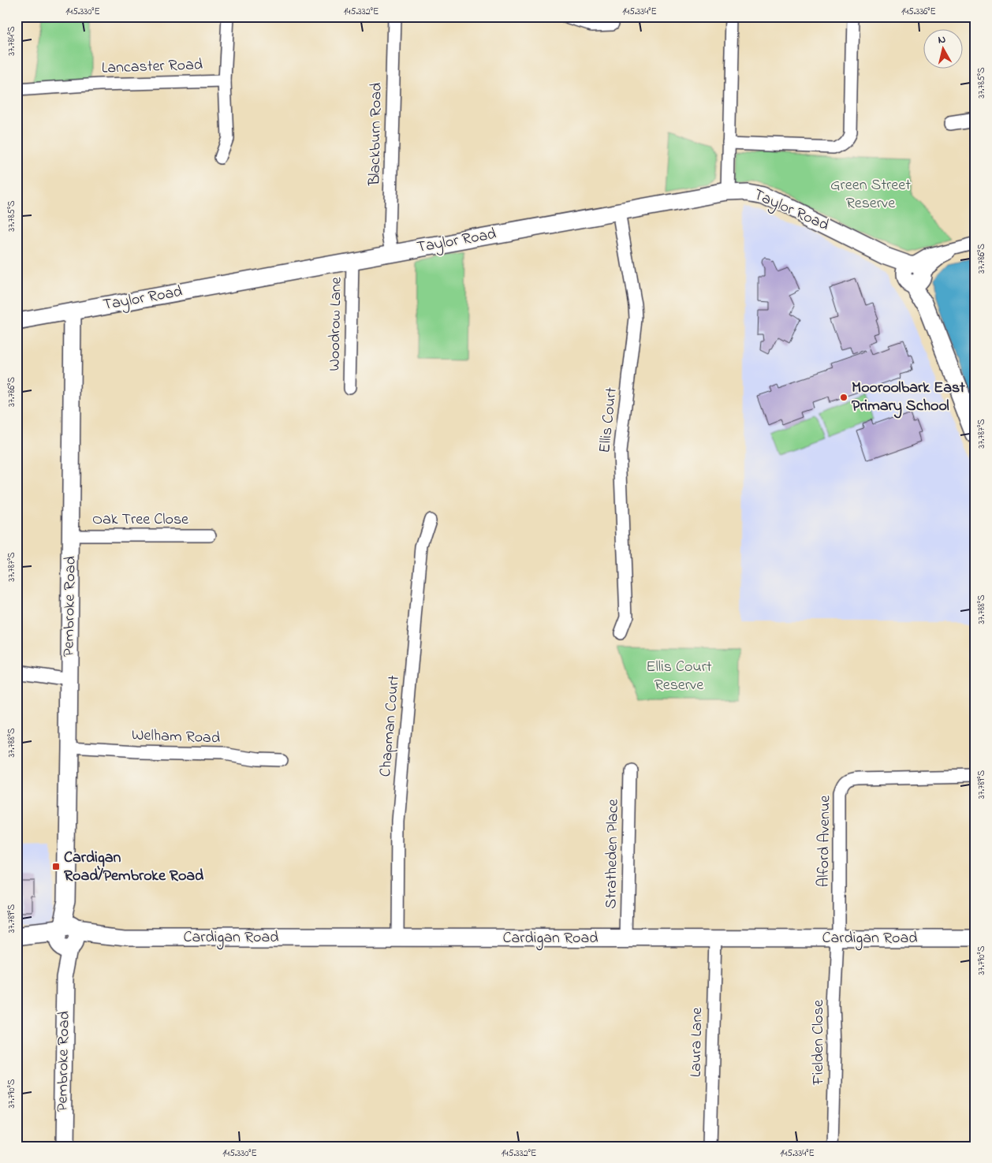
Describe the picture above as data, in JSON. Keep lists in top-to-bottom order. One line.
{"streets":{"street":["Lancaster Road","Blackburn Road","Taylor Road","Woodrow Lane","Ellis Court","Oak Tree Close","Pembroke Road","Chapman Court","Welham Road","Alford Avenue","Stratheden Place","Cardigan Road","Laura Lane","Fielden Close"]},"crossings":[["Blackburn Road","Taylor Road"],["Taylor Road","Woodrow Lane"],["Taylor Road","Ellis Court"],["Taylor Road","Pembroke Road"],["Oak Tree Close","Pembroke Road"],["Pembroke Road","Welham Road"],["Pembroke Road","Cardigan Road"],["Chapman Court","Cardigan Road"],["Alford Avenue","Cardigan Road"],["Alford Avenue","Fielden Close"],["Stratheden Place","Cardigan Road"],["Cardigan Road","Laura Lane"],["Cardigan Road","Fielden Close"]],"parks":["Green Street Reserve","Ellis Court Reserve"],"places":{"other":["Mooroolbark East Primary School"],"transit":["Cardigan Road/Pembroke Road"]},"north":"top","coordinates":["145.330°E","145.332°E","145.334°E","145.336°E","37.784°S","37.785°S","37.786°S","37.787°S","37.788°S","37.789°S","37.790°S"]}
